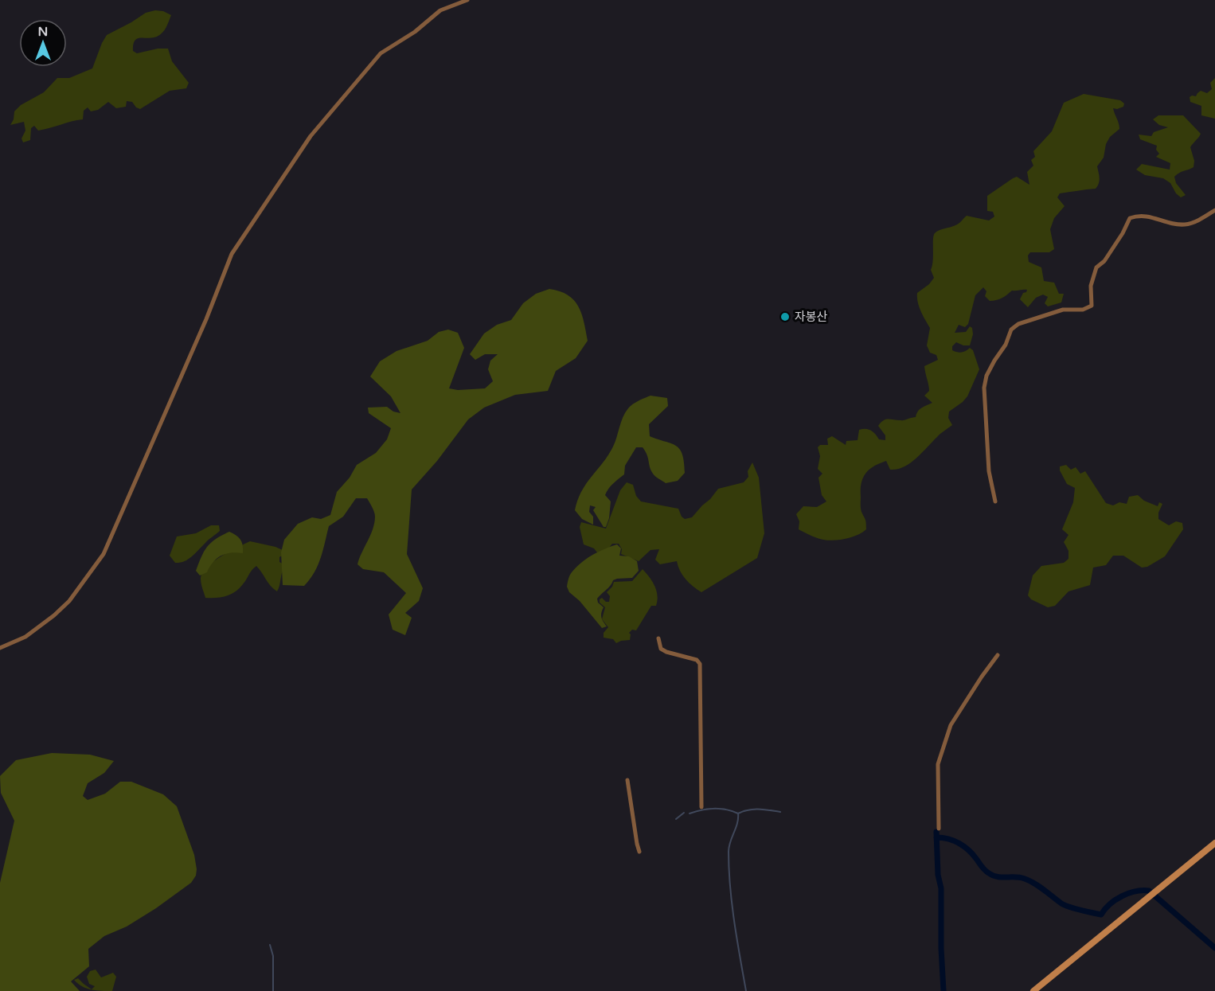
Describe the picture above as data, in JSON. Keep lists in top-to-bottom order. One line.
{"places":["자봉산"],"north":"top"}
